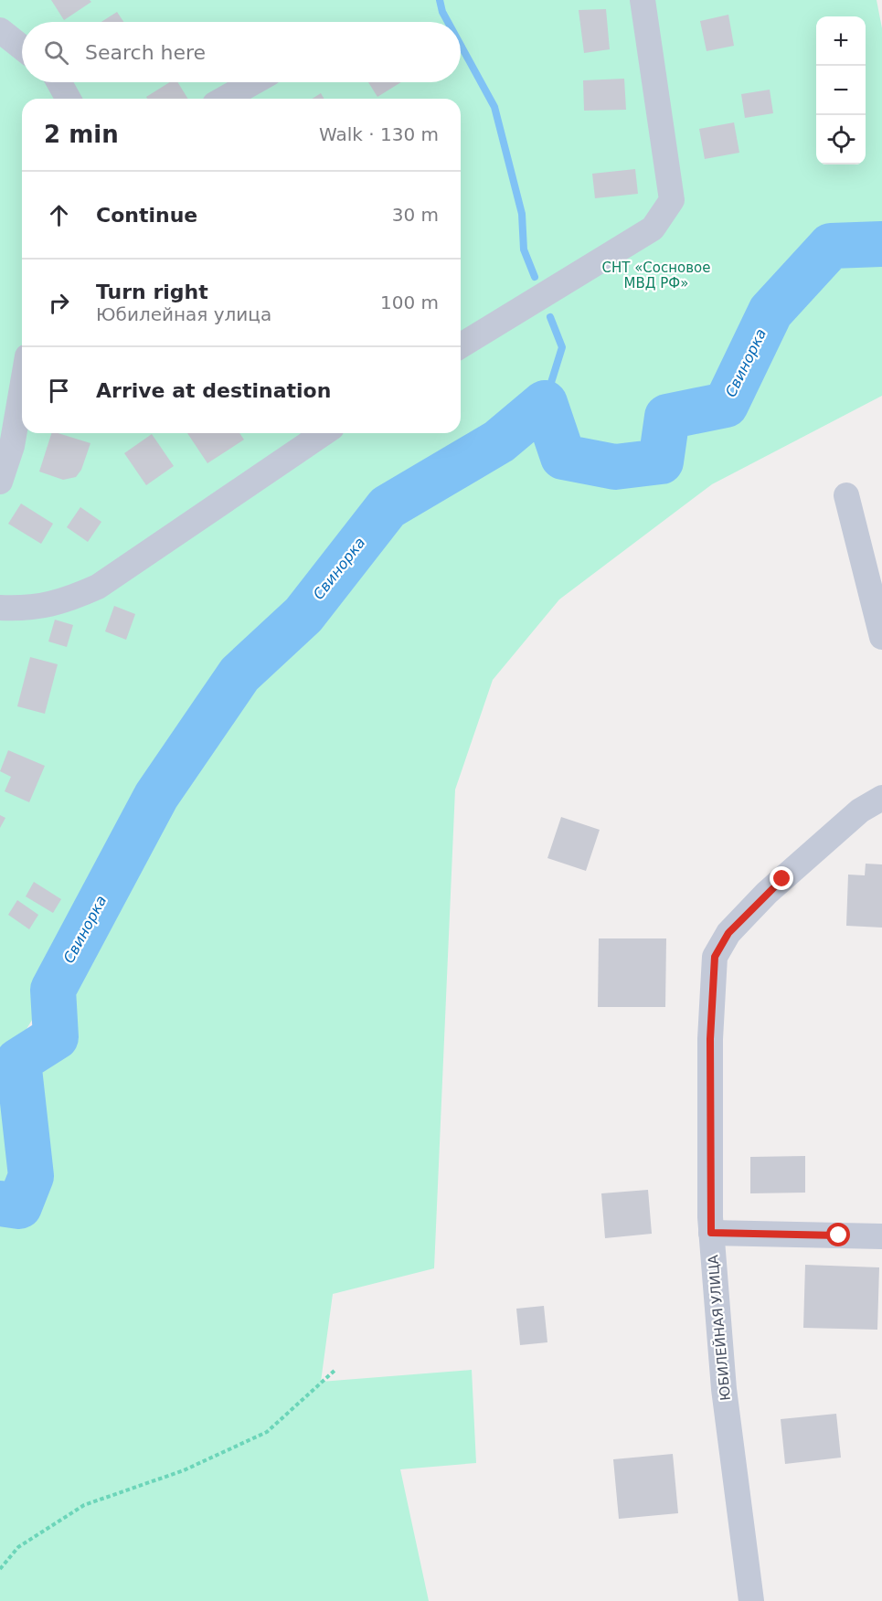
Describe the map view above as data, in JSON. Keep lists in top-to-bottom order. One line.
{"streets":{"street":["ЮБИЛЕЙНАЯ УЛИЦА"]},"water":["Свинорка"],"parks":["СНТ «Сосновое МВД РФ»"],"page":{"map_buttons":["+","−"],"search":"Search here","heading":["2 min","Walk · 130 m"],"list":[["Continue","30 m"],["Turn right","Юбилейная улица","100 m"],"Arrive at destination"]}}
